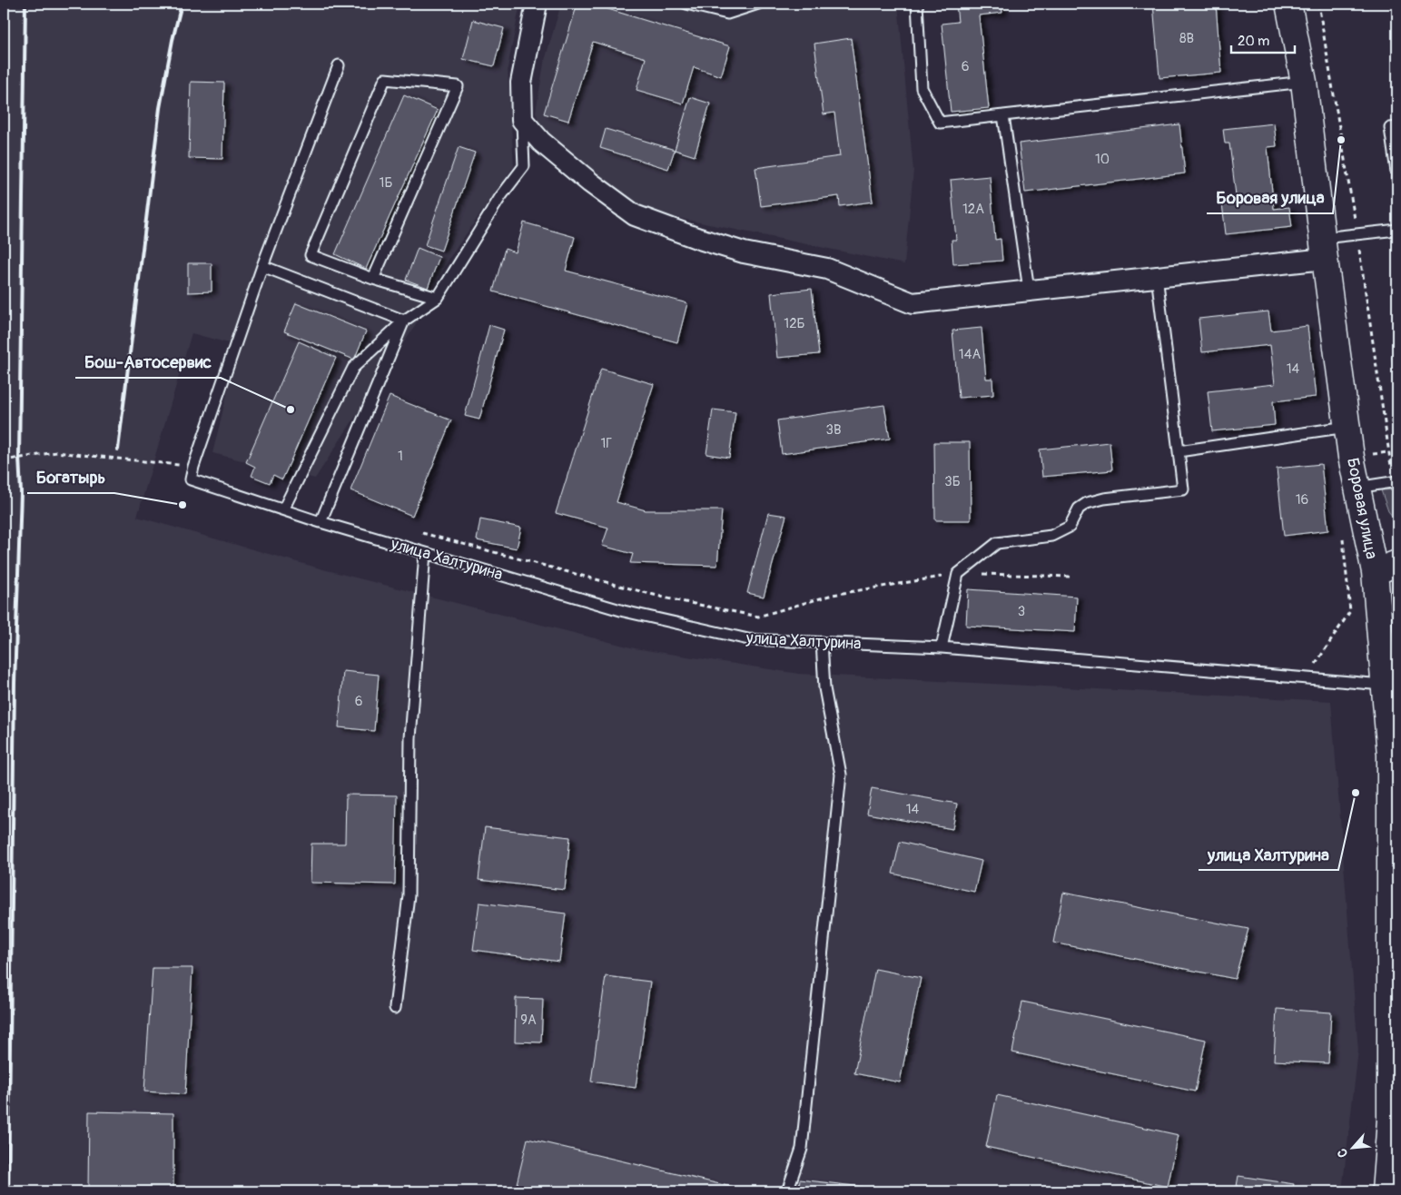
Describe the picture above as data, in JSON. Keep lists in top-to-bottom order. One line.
{"streets":{"main road":["Боровая улица"],"lane":["улица Халтурина"]},"crossings":[["Боровая улица","улица Халтурина"]],"places":["Боровая улица","Бош-Автосервис","Богатырь","улица Халтурина"],"house_numbers":["8В","6","10","1Б","12А","12Б","14А","14","3В","1Г","1","3Б","16","3","6","14","9А"],"scale_bar":"20 m","north":"bottom left"}
